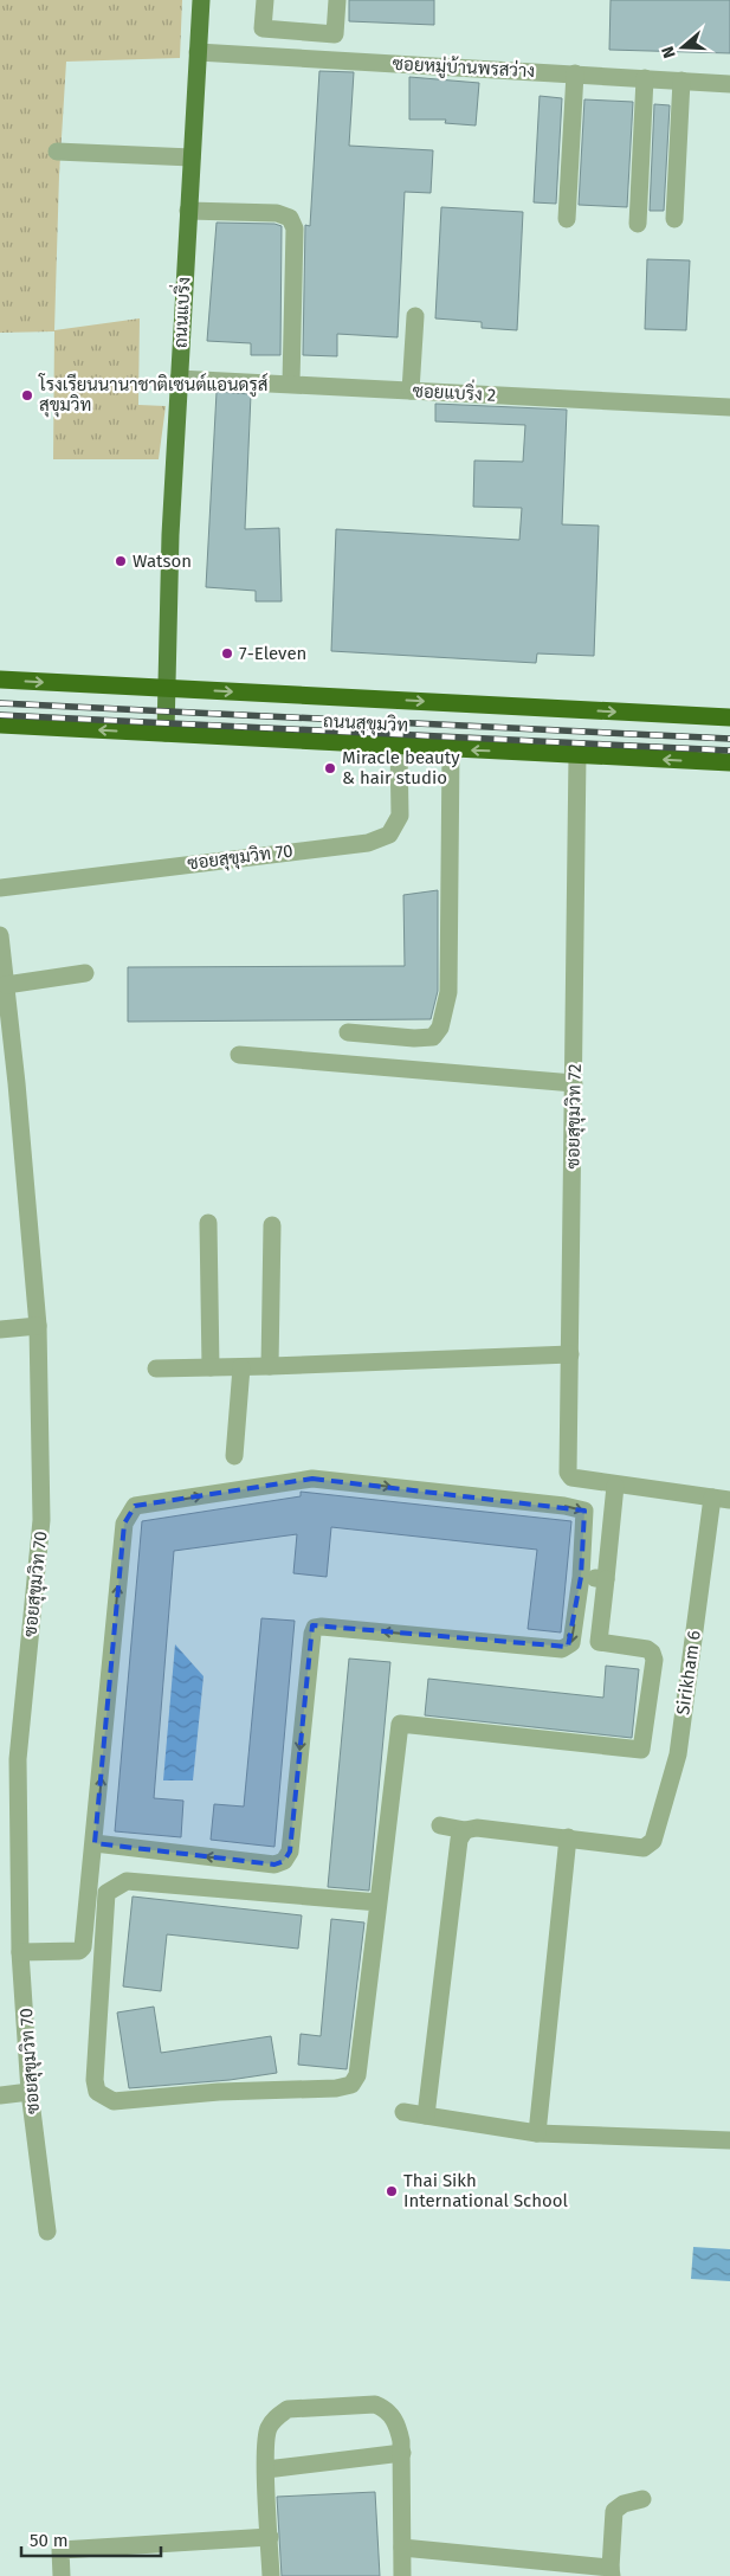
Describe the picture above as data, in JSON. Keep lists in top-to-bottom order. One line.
{"streets":{"highway":["ถนนสุขุมวิท"],"main road":["ถนนแบริ่ง"],"street":["ซอยหมู่บ้านพรสว่าง","ซอยแบริ่ง 2","ซอยสุขุมวิท 70","ซอยสุขุมวิท 72","Sirikham 6"]},"crossings":[["ซอยหมู่บ้านพรสว่าง","ถนนแบริ่ง"],["ถนนแบริ่ง","ซอยแบริ่ง 2"],["ถนนแบริ่ง","ถนนสุขุมวิท"],["ถนนสุขุมวิท","ซอยสุขุมวิท 70"],["ถนนสุขุมวิท","ซอยสุขุมวิท 72"]],"places":["โรงเรียนนานาชาติเซนต์แอนดรูส์ สุขุมวิท","Watson","7-Eleven","Miracle beauty & hair studio","Thai Sikh International School"],"scale_bar":"50 m","north":"left"}
